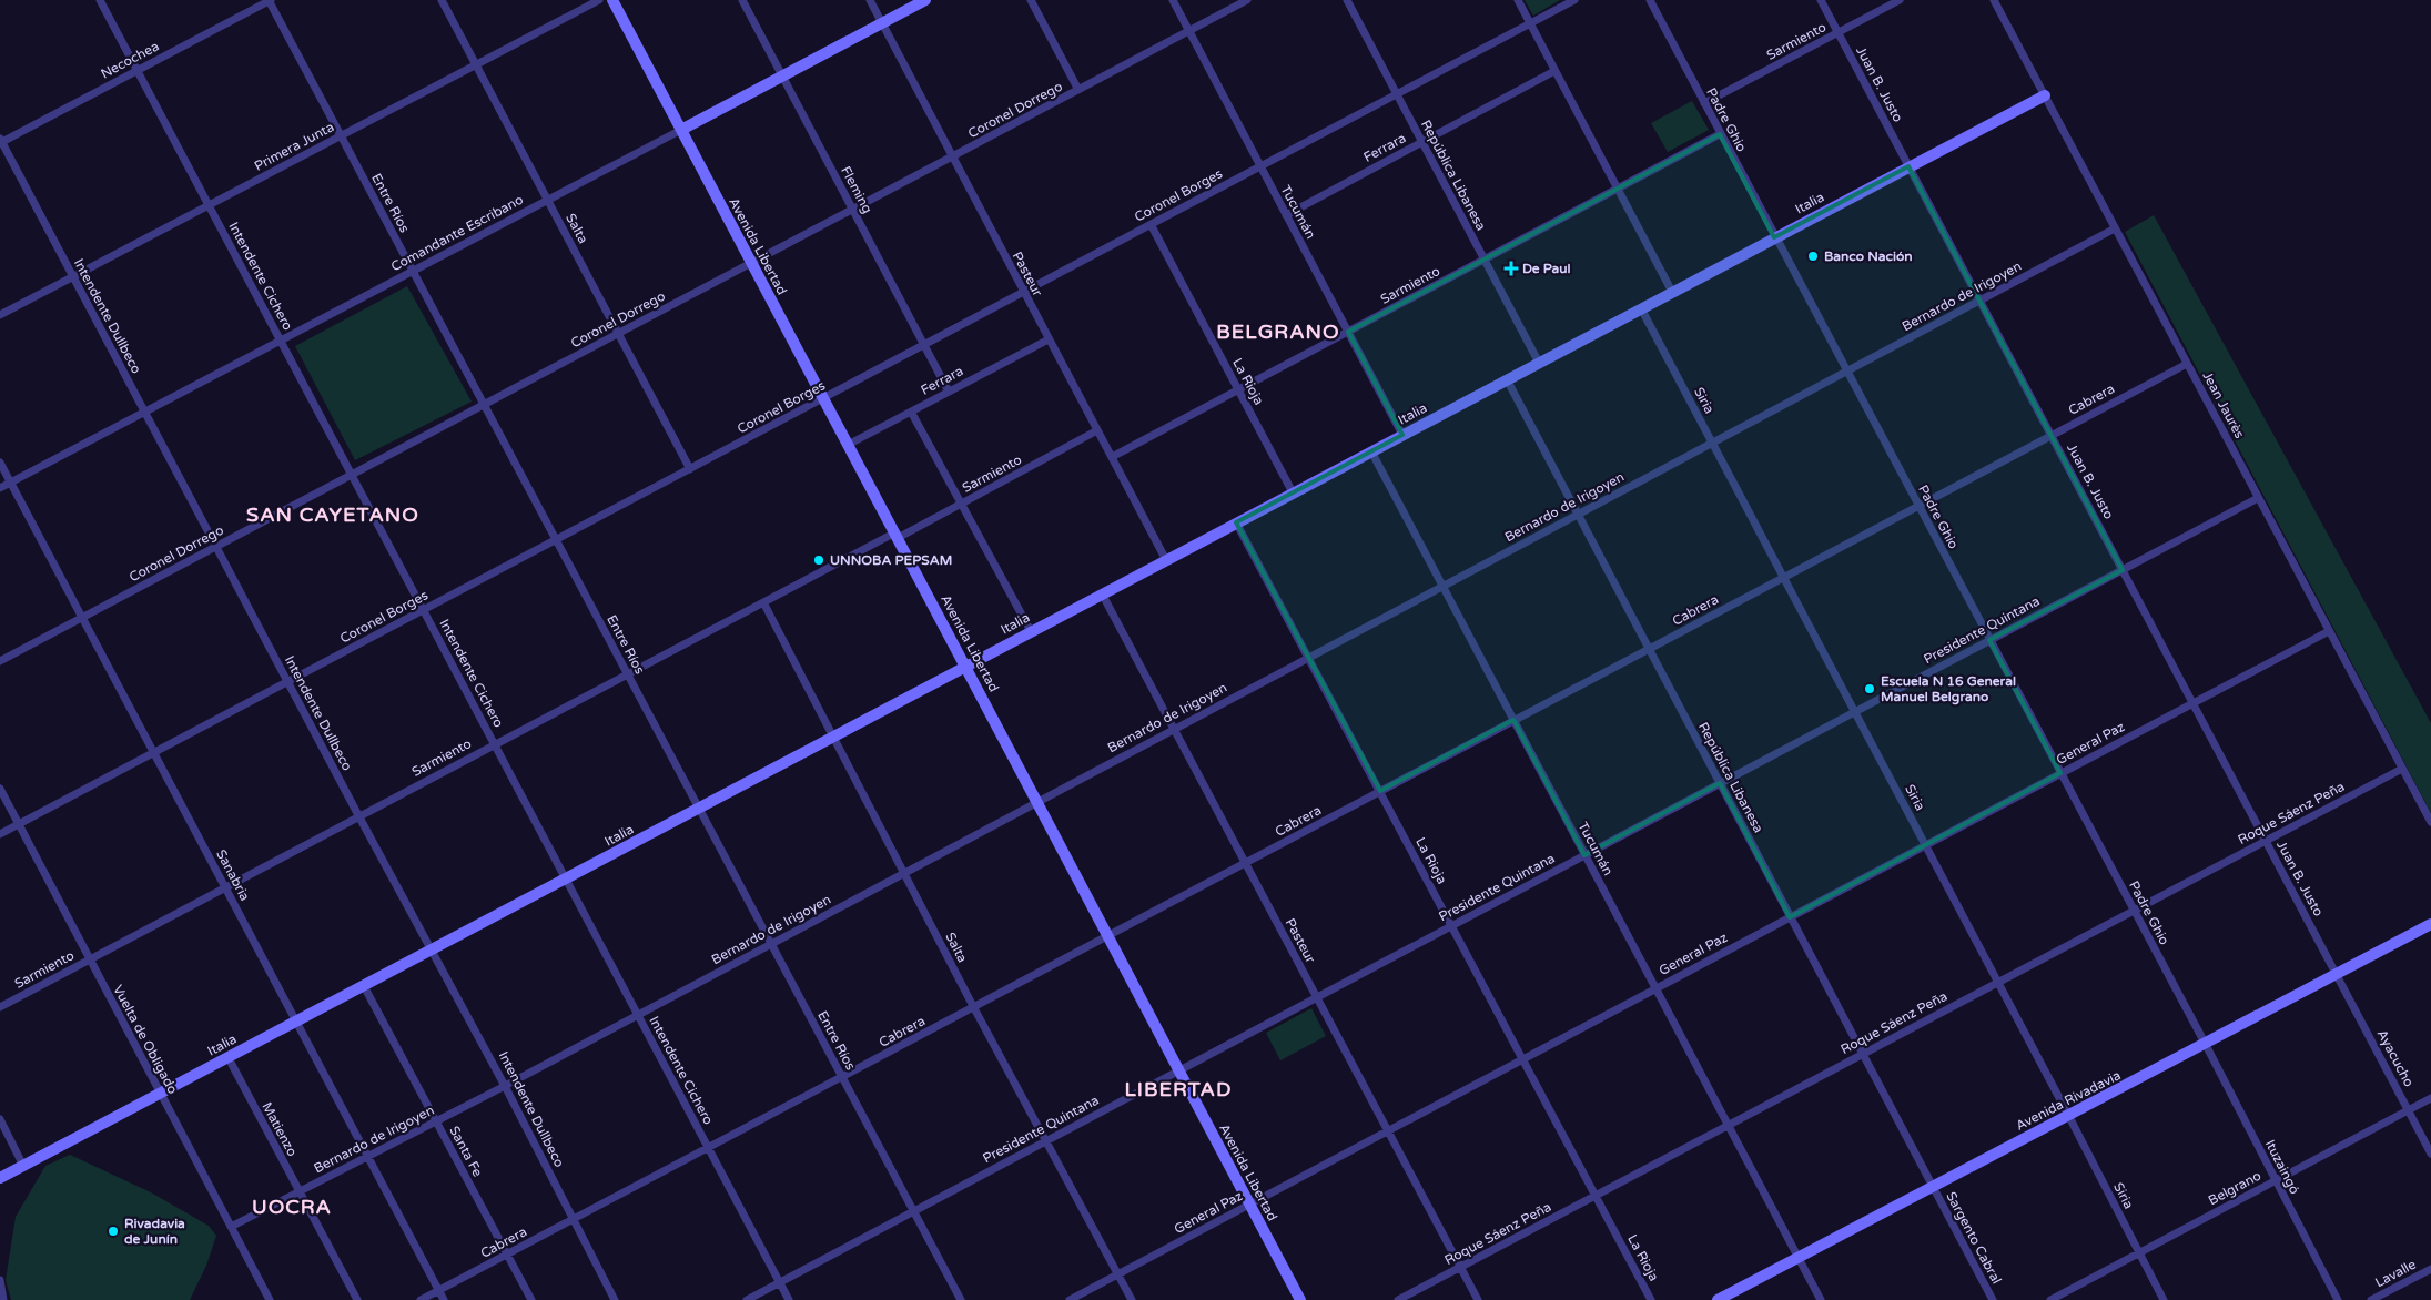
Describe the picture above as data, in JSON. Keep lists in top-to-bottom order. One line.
{"streets":{"main road":["Italia","Comandante Escribano","Avenida Libertad","Avenida Rivadavia"],"street":["Sarmiento","Necochea","Juan B. Justo","Coronel Dorrego","Padre Ghio","Primera Junta","Ferrara","República Libanesa","Fleming","Coronel Borges","Entre Ríos","Tucumán","Salta","Pasteur","Intendente Cichero","Bernardo de Irigoyen","Intendente Dullbeco","La Rioja","Cabrera","Siria","Jean Jaurès","Presidente Quintana","General Paz","Roque Sáenz Peña","Sanabria","Vuelta de Obligado","Ayacucho","Matienzo","Santa Fe","Ituzaingó","Belgrano","Sargento Cabral","Lavalle"]},"crossings":[["Sarmiento","Juan B. Justo"],["Sarmiento","Padre Ghio"],["Sarmiento","República Libanesa"],["Sarmiento","Entre Ríos"],["Sarmiento","Tucumán"],["Sarmiento","Salta"],["Sarmiento","Avenida Libertad"],["Sarmiento","Pasteur"],["Sarmiento","Intendente Cichero"],["Sarmiento","Intendente Dullbeco"],["Sarmiento","La Rioja"],["Sarmiento","Sanabria"],["Sarmiento","Vuelta de Obligado"],["Necochea","Entre Ríos"],["Necochea","Intendente Cichero"],["Necochea","Intendente Dullbeco"],["Juan B. Justo","Italia"],["Juan B. Justo","Bernardo de Irigoyen"],["Juan B. Justo","Cabrera"],["Juan B. Justo","Presidente Quintana"],["Juan B. Justo","General Paz"],["Juan B. Justo","Roque Sáenz Peña"],["Juan B. Justo","Ayacucho"],["Juan B. Justo","Avenida Rivadavia"],["Coronel Dorrego","Fleming"],["Coronel Dorrego","Entre Ríos"],["Coronel Dorrego","Tucumán"],["Coronel Dorrego","Salta"],["Coronel Dorrego","Avenida Libertad"],["Coronel Dorrego","Pasteur"],["Coronel Dorrego","Intendente Cichero"],["Coronel Dorrego","Intendente Dullbeco"],["Coronel Dorrego","Sanabria"],["Padre Ghio","Italia"],["Padre Ghio","Bernardo de Irigoyen"],["Padre Ghio","Cabrera"],["Padre Ghio","Presidente Quintana"],["Padre Ghio","General Paz"],["Padre Ghio","Roque Sáenz Peña"],["Padre Ghio","Avenida Rivadavia"],["Padre Ghio","Ituzaingó"],["Primera Junta","Entre Ríos"],["Primera Junta","Salta"],["Primera Junta","Intendente Cichero"],["Primera Junta","Intendente Dullbeco"],["Ferrara","República Libanesa"],["Ferrara","Fleming"],["Ferrara","Tucumán"],["Ferrara","Avenida Libertad"],["Ferrara","Pasteur"],["República Libanesa","Coronel Borges"],["República Libanesa","Italia"],["República Libanesa","Bernardo de Irigoyen"],["República Libanesa","Cabrera"],["República Libanesa","Presidente Quintana"],["República Libanesa","General Paz"],["República Libanesa","Roque Sáenz Peña"],["República Libanesa","Avenida Rivadavia"],["República Libanesa","Sargento Cabral"],["Fleming","Coronel Borges"],["Fleming","Comandante Escribano"],["Coronel Borges","Entre Ríos"],["Coronel Borges","Tucumán"],["Coronel Borges","Salta"],["Coronel Borges","Avenida Libertad"],["Coronel Borges","Pasteur"],["Coronel Borges","Intendente Cichero"],["Coronel Borges","Intendente Dullbeco"],["Coronel Borges","La Rioja"],["Coronel Borges","Sanabria"],["Coronel Borges","Vuelta de Obligado"],["Entre Ríos","Italia"],["Entre Ríos","Comandante Escribano"],["Entre Ríos","Bernardo de Irigoyen"],["Entre Ríos","Cabrera"],["Entre Ríos","Presidente Quintana"],["Italia","Tucumán"],["Italia","Salta"],["Italia","Avenida Libertad"],["Italia","Pasteur"],["Italia","Intendente Cichero"],["Italia","Intendente Dullbeco"],["Italia","La Rioja"],["Italia","Siria"],["Italia","Jean Jaurès"],["Italia","Sanabria"],["Italia","Vuelta de Obligado"],["Italia","Matienzo"],["Italia","Santa Fe"],["Tucumán","Bernardo de Irigoyen"],["Tucumán","Cabrera"],["Tucumán","Presidente Quintana"],["Tucumán","General Paz"],["Tucumán","Roque Sáenz Peña"],["Tucumán","Avenida Rivadavia"],["Salta","Comandante Escribano"],["Salta","Bernardo de Irigoyen"],["Salta","Cabrera"],["Salta","Presidente Quintana"],["Salta","General Paz"],["Comandante Escribano","Avenida Libertad"],["Comandante Escribano","Pasteur"],["Comandante Escribano","Intendente Cichero"],["Comandante Escribano","Intendente Dullbeco"],["Comandante Escribano","Sanabria"],["Avenida Libertad","Bernardo de Irigoyen"],["Avenida Libertad","Cabrera"],["Avenida Libertad","Presidente Quintana"],["Avenida Libertad","General Paz"],["Pasteur","Bernardo de Irigoyen"],["Pasteur","Cabrera"],["Pasteur","Presidente Quintana"],["Pasteur","General Paz"],["Pasteur","Roque Sáenz Peña"],["Intendente Cichero","Bernardo de Irigoyen"],["Intendente Cichero","Cabrera"],["Intendente Cichero","Presidente Quintana"],["Bernardo de Irigoyen","Intendente Dullbeco"],["Bernardo de Irigoyen","La Rioja"],["Bernardo de Irigoyen","Siria"],["Bernardo de Irigoyen","Jean Jaurès"],["Bernardo de Irigoyen","Sanabria"],["Bernardo de Irigoyen","Vuelta de Obligado"],["Bernardo de Irigoyen","Matienzo"],["Bernardo de Irigoyen","Santa Fe"],["Intendente Dullbeco","Cabrera"],["La Rioja","Cabrera"],["La Rioja","Presidente Quintana"],["La Rioja","General Paz"],["La Rioja","Roque Sáenz Peña"],["Cabrera","Siria"],["Cabrera","Jean Jaurès"],["Cabrera","Sanabria"],["Cabrera","Santa Fe"],["Siria","Presidente Quintana"],["Siria","General Paz"],["Siria","Roque Sáenz Peña"],["Siria","Avenida Rivadavia"],["Siria","Belgrano"],["Jean Jaurès","Presidente Quintana"],["Jean Jaurès","General Paz"],["Jean Jaurès","Roque Sáenz Peña"],["Ayacucho","Avenida Rivadavia"],["Ayacucho","Belgrano"],["Avenida Rivadavia","Ituzaingó"],["Avenida Rivadavia","Sargento Cabral"],["Ituzaingó","Belgrano"]],"districts":["BELGRANO","SAN CAYETANO","LIBERTAD","UOCRA"],"places":{"other":["Banco Nación","UNNOBA PEPSAM","Escuela N 16 General Manuel Belgrano","Rivadavia de Junín"],"health":["De Paul"]}}
